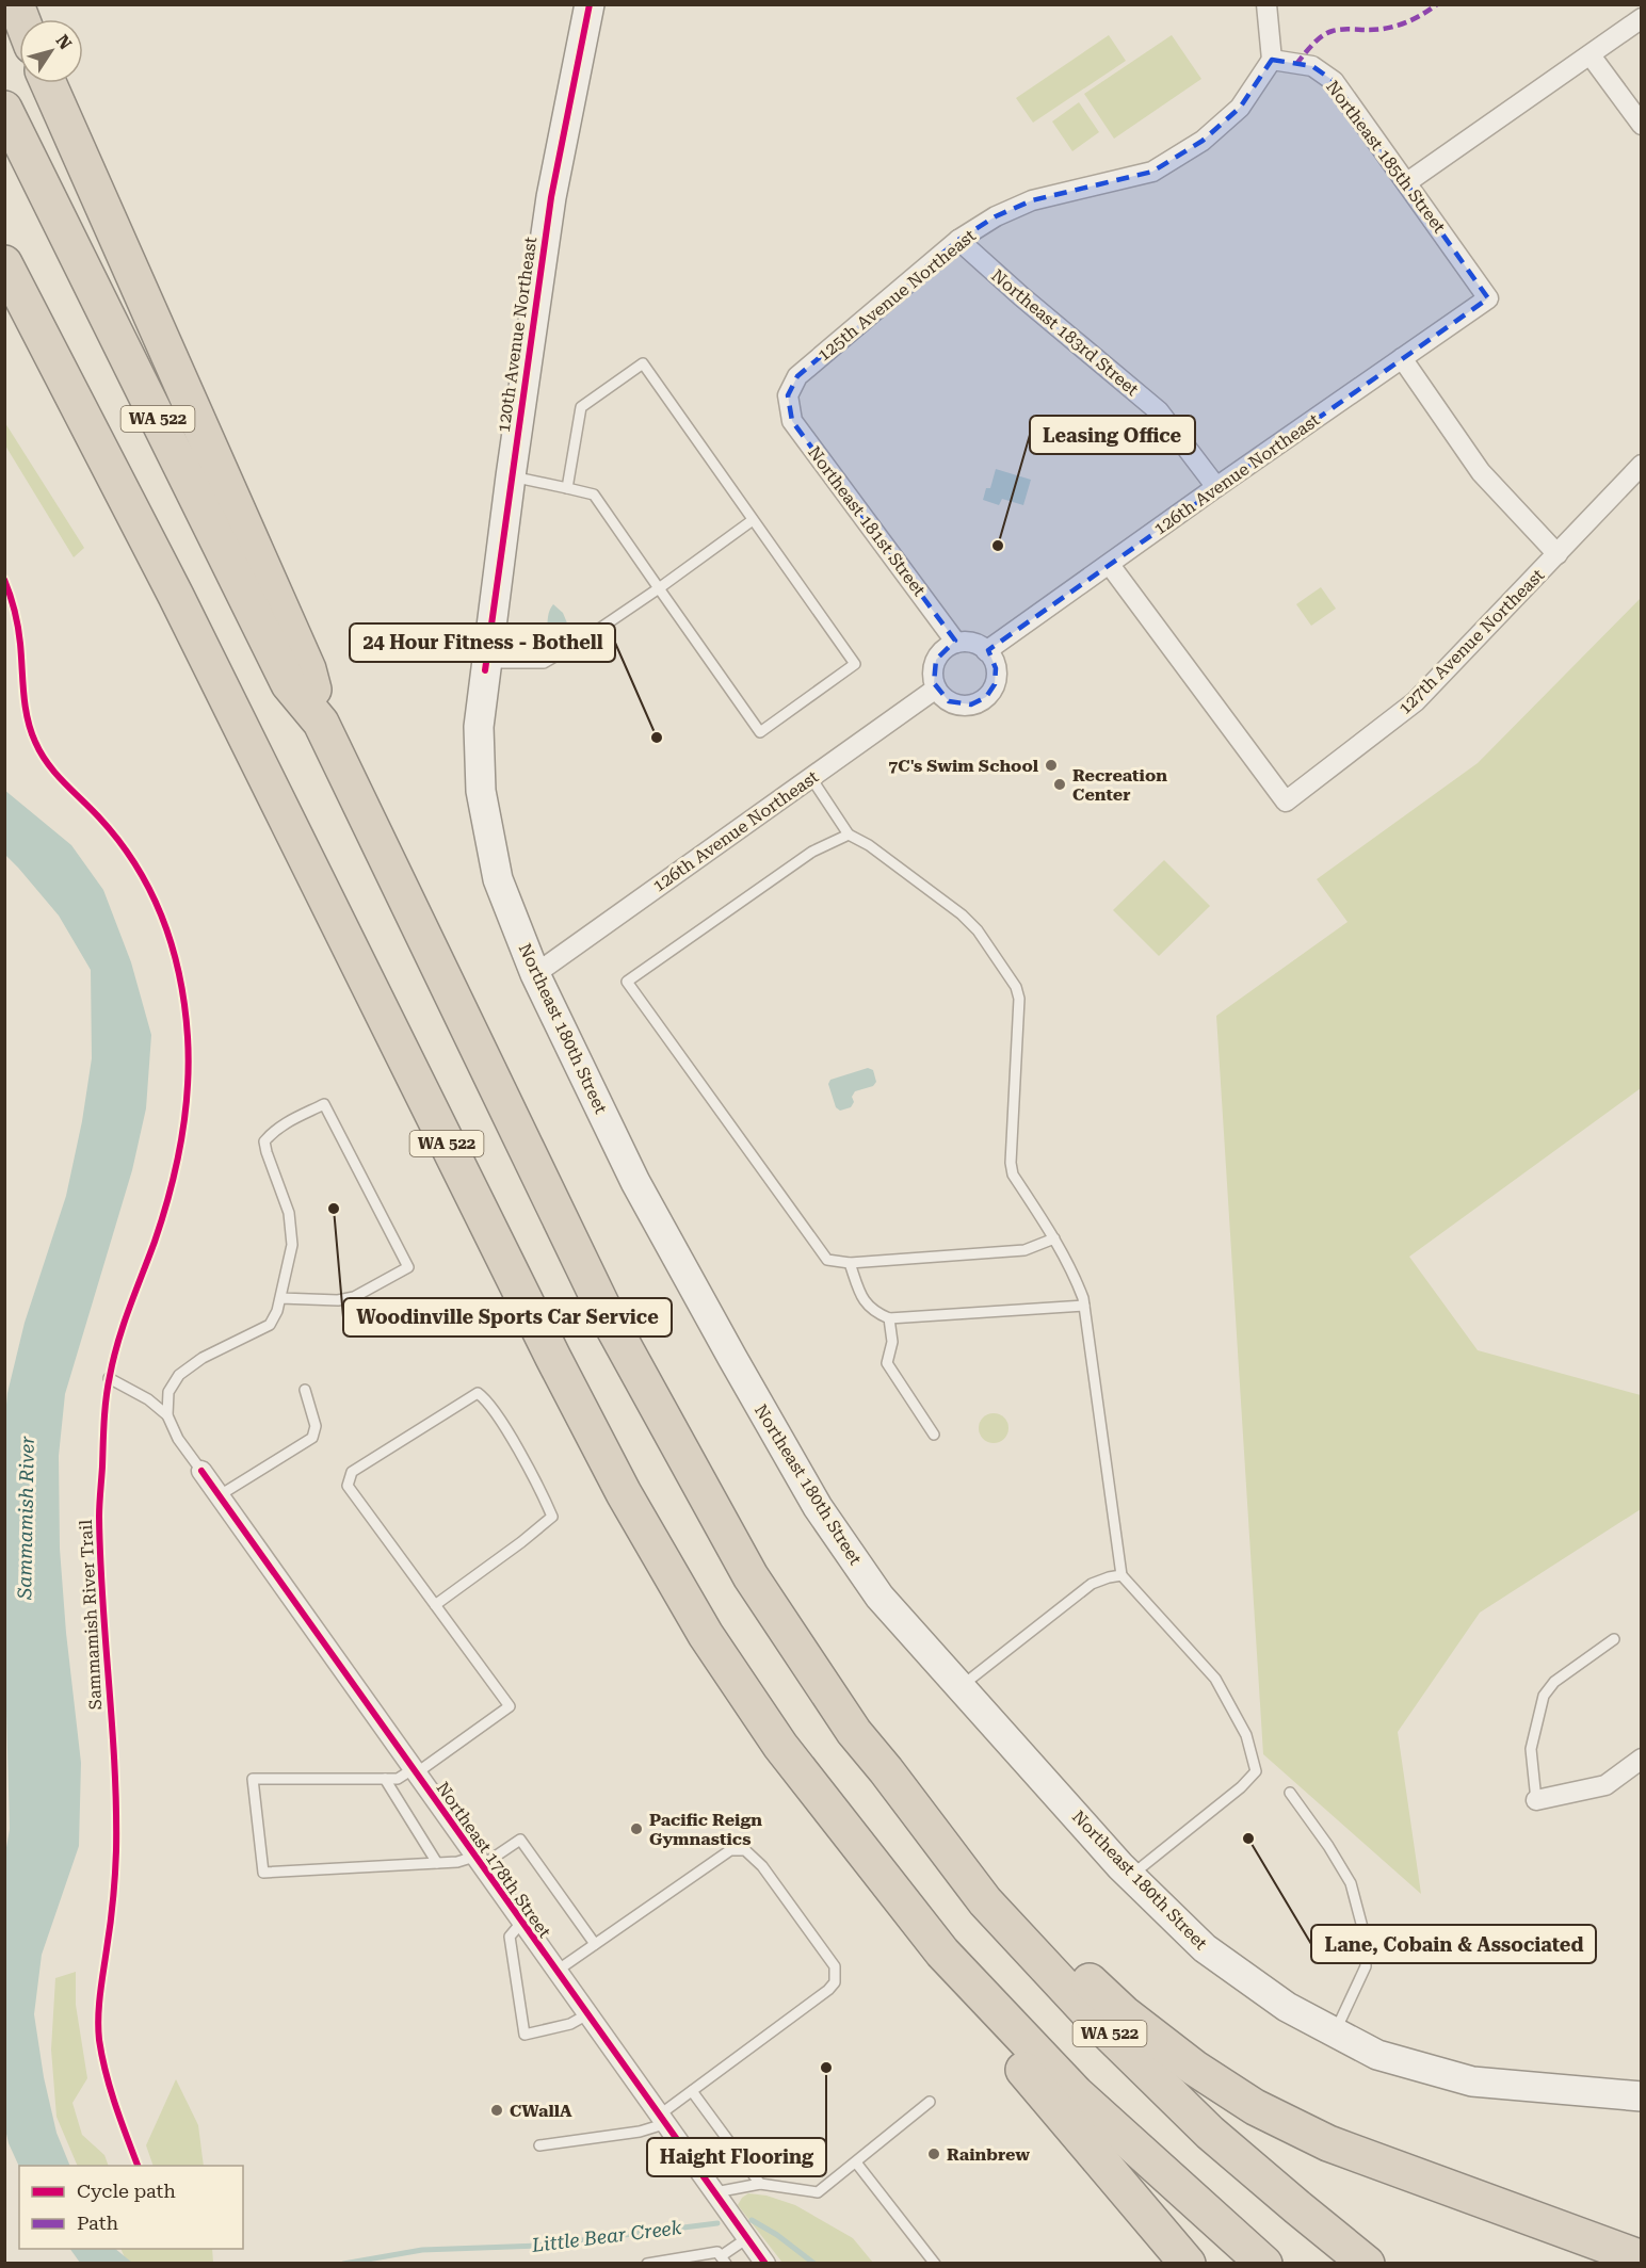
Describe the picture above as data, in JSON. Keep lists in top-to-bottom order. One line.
{"streets":{"highway":["WA 522"],"main road":["120th Avenue Northeast","Northeast 180th Street"],"street":["Northeast 185th Street","125th Avenue Northeast","Northeast 183rd Street","126th Avenue Northeast","Northeast 181st Street","127th Avenue Northeast","Northeast 178th Street"],"cycle path":["Sammamish River Trail"]},"crossings":[["Northeast 185th Street","125th Avenue Northeast"],["Northeast 185th Street","126th Avenue Northeast"],["125th Avenue Northeast","Northeast 183rd Street"],["125th Avenue Northeast","Northeast 181st Street"],["Northeast 183rd Street","126th Avenue Northeast"],["120th Avenue Northeast","Northeast 180th Street"],["126th Avenue Northeast","Northeast 181st Street"],["126th Avenue Northeast","127th Avenue Northeast"],["126th Avenue Northeast","Northeast 180th Street"]],"water":["Sammamish River","Little Bear Creek"],"places":["Leasing Office","24 Hour Fitness - Bothell","7C's Swim School","Recreation Center","Woodinville Sports Car Service","Pacific Reign Gymnastics","Lane, Cobain & Associated","Haight Flooring","CWallA","Rainbrew"],"legend":["Cycle path","Path"],"north":"top right"}
